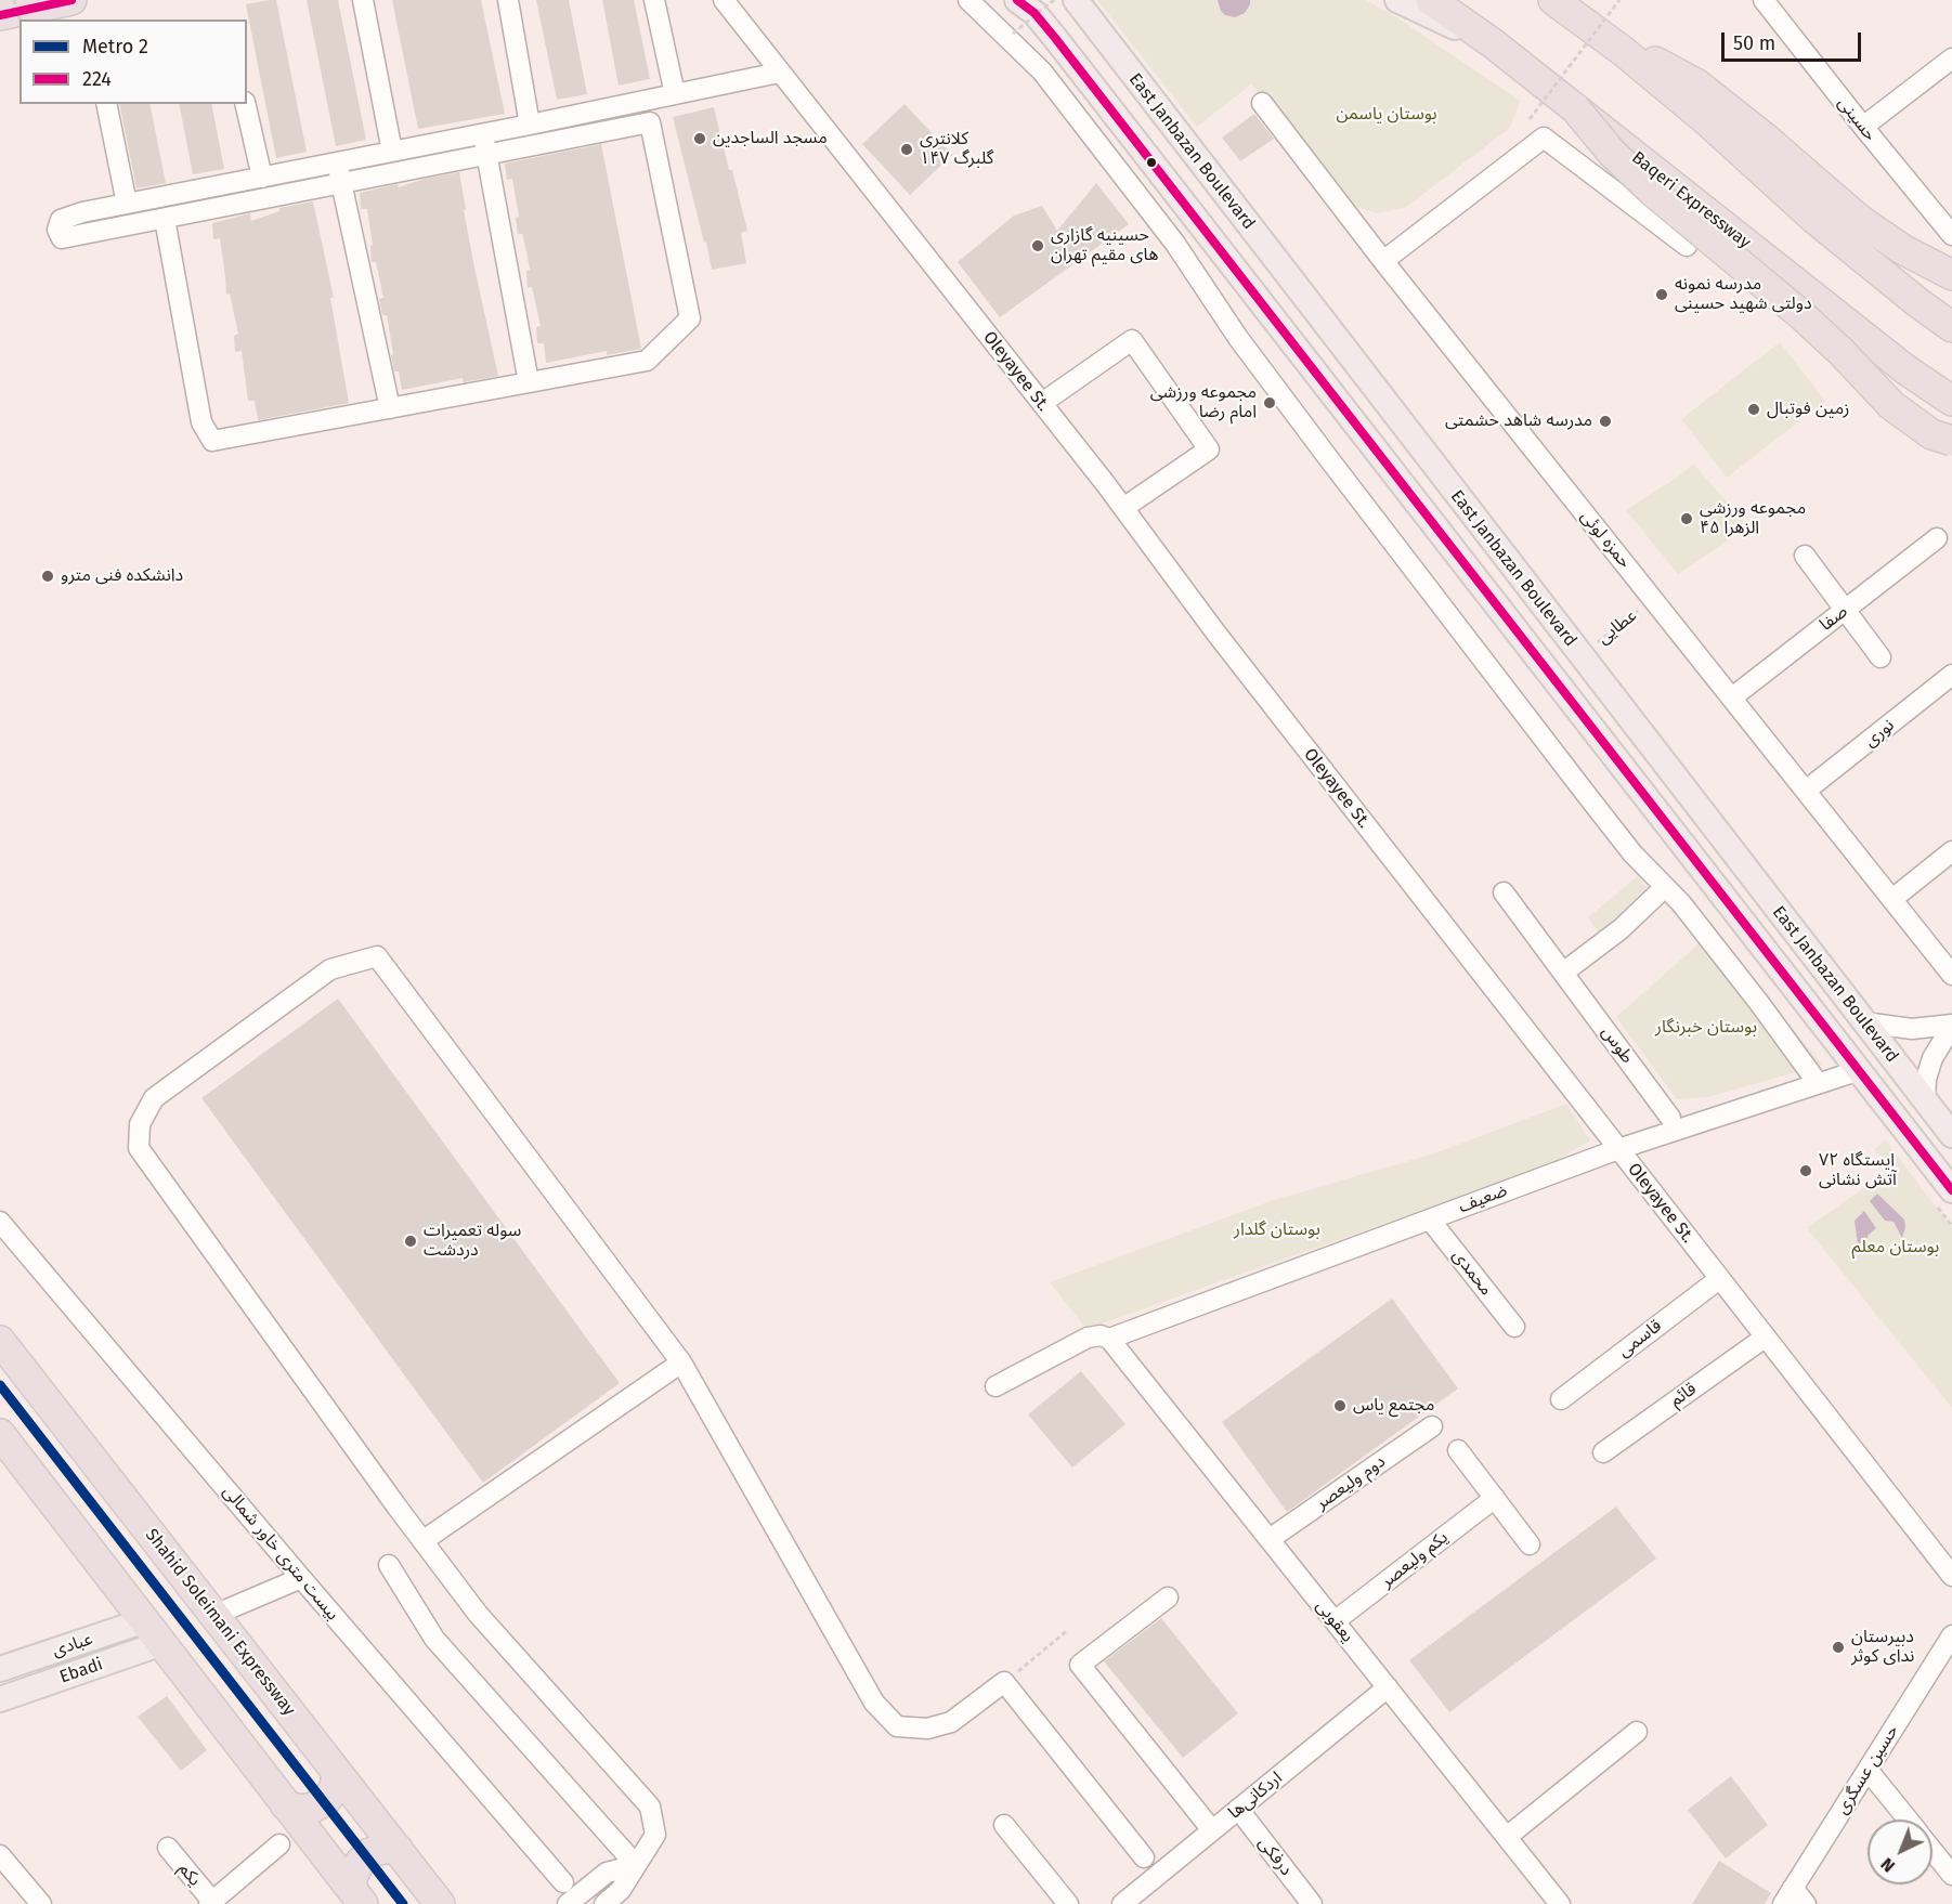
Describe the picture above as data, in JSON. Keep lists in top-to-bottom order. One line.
{"streets":{"highway":["Baqeri Expressway","Shahid Soleimani Expressway"],"main road":["East Janbazan Boulevard","عبادی","Ebadi"],"street":["حسینی","Oleyayee St.","حمزه لوئی","صفا","نوری","طوس","ضعیف","محمدی","قاسمی","قائم","دوم ولیعصر","بیست متری خاور شمالی","یکم ولیعصر","یعقوبی","حسین عسگری","اردکانی‌ها","درفکی","یکم"],"path":["عطایی"]},"crossings":[["East Janbazan Boulevard","عطایی"],["East Janbazan Boulevard","ضعیف"],["Oleyayee St.","ضعیف"],["Oleyayee St.","قاسمی"],["Oleyayee St.","قائم"],["حمزه لوئی","صفا"],["حمزه لوئی","عطایی"],["حمزه لوئی","نوری"],["ضعیف","محمدی"],["ضعیف","یعقوبی"],["دوم ولیعصر","یعقوبی"],["یکم ولیعصر","یعقوبی"],["یعقوبی","اردکانی‌ها"],["عبادی","Ebadi"],["اردکانی‌ها","درفکی"]],"parks":["بوستان یاسمن","بوستان خبرنگار","بوستان گلدار","بوستان معلم"],"places":["مسجد الساجدین","کلانتری ۱۴۷ گلبرگ","حسینیه گازاری های مقیم تهران","مدرسه نمونه دولتی شهید حسینی","مجموعه ورزشی امام رضا","زمین فوتبال","مدرسه شاهد حشمتی","مجموعه ورزشی الزهرا ۴۵","دانشکده فنی مترو","ایستگاه ۷۲ آتش نشانی","سوله تعمیرات دردشت","مجتمع یاس","دبیرستان ندای کوثر"],"lines":["transit line 224","metro line 2"],"legend":["Metro 2","224"],"scale_bar":"50 m","north":"bottom left"}
